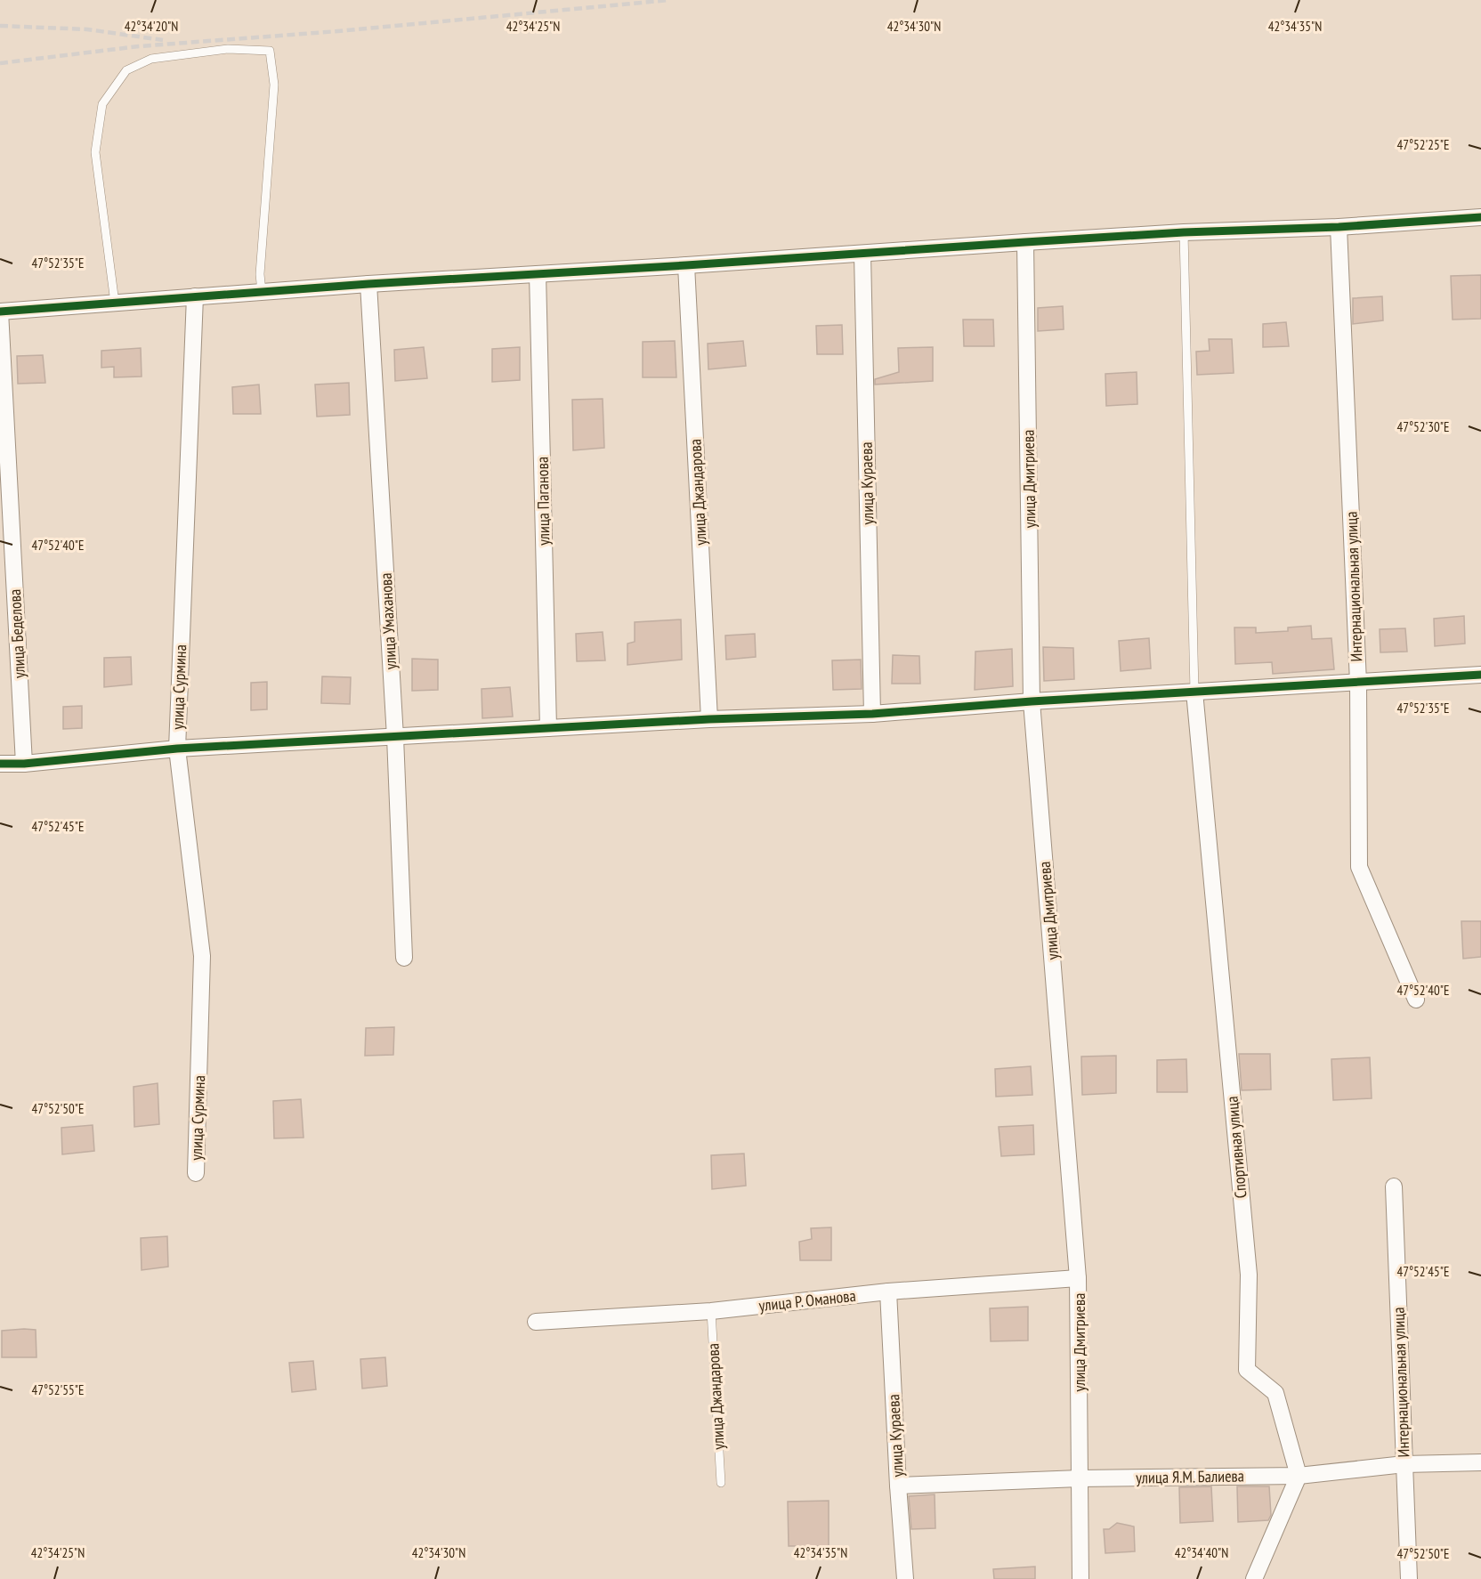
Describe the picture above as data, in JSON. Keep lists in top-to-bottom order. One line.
{"streets":{"street":["улица Дмитриева","улица Кураева","улица Джандарова","улица Паганова","Интернациональная улица","улица Умаханова","улица Беделова","улица Сурмина","Спортивная улица","улица Р. Оманова","улица Я.М. Балиева"]},"crossings":[["улица Дмитриева","улица Р. Оманова"],["улица Дмитриева","улица Я.М. Балиева"],["улица Кураева","улица Р. Оманова"],["улица Кураева","улица Я.М. Балиева"],["улица Джандарова","улица Р. Оманова"],["Интернациональная улица","улица Я.М. Балиева"],["Спортивная улица","улица Я.М. Балиева"]],"coordinates":["42°34'20\"N","42°34'25\"N","42°34'30\"N","42°34'35\"N","47°52'25\"E","47°52'35\"E","47°52'30\"E","47°52'40\"E","47°52'45\"E","47°52'50\"E","47°52'55\"E","42°34'40\"N"]}
